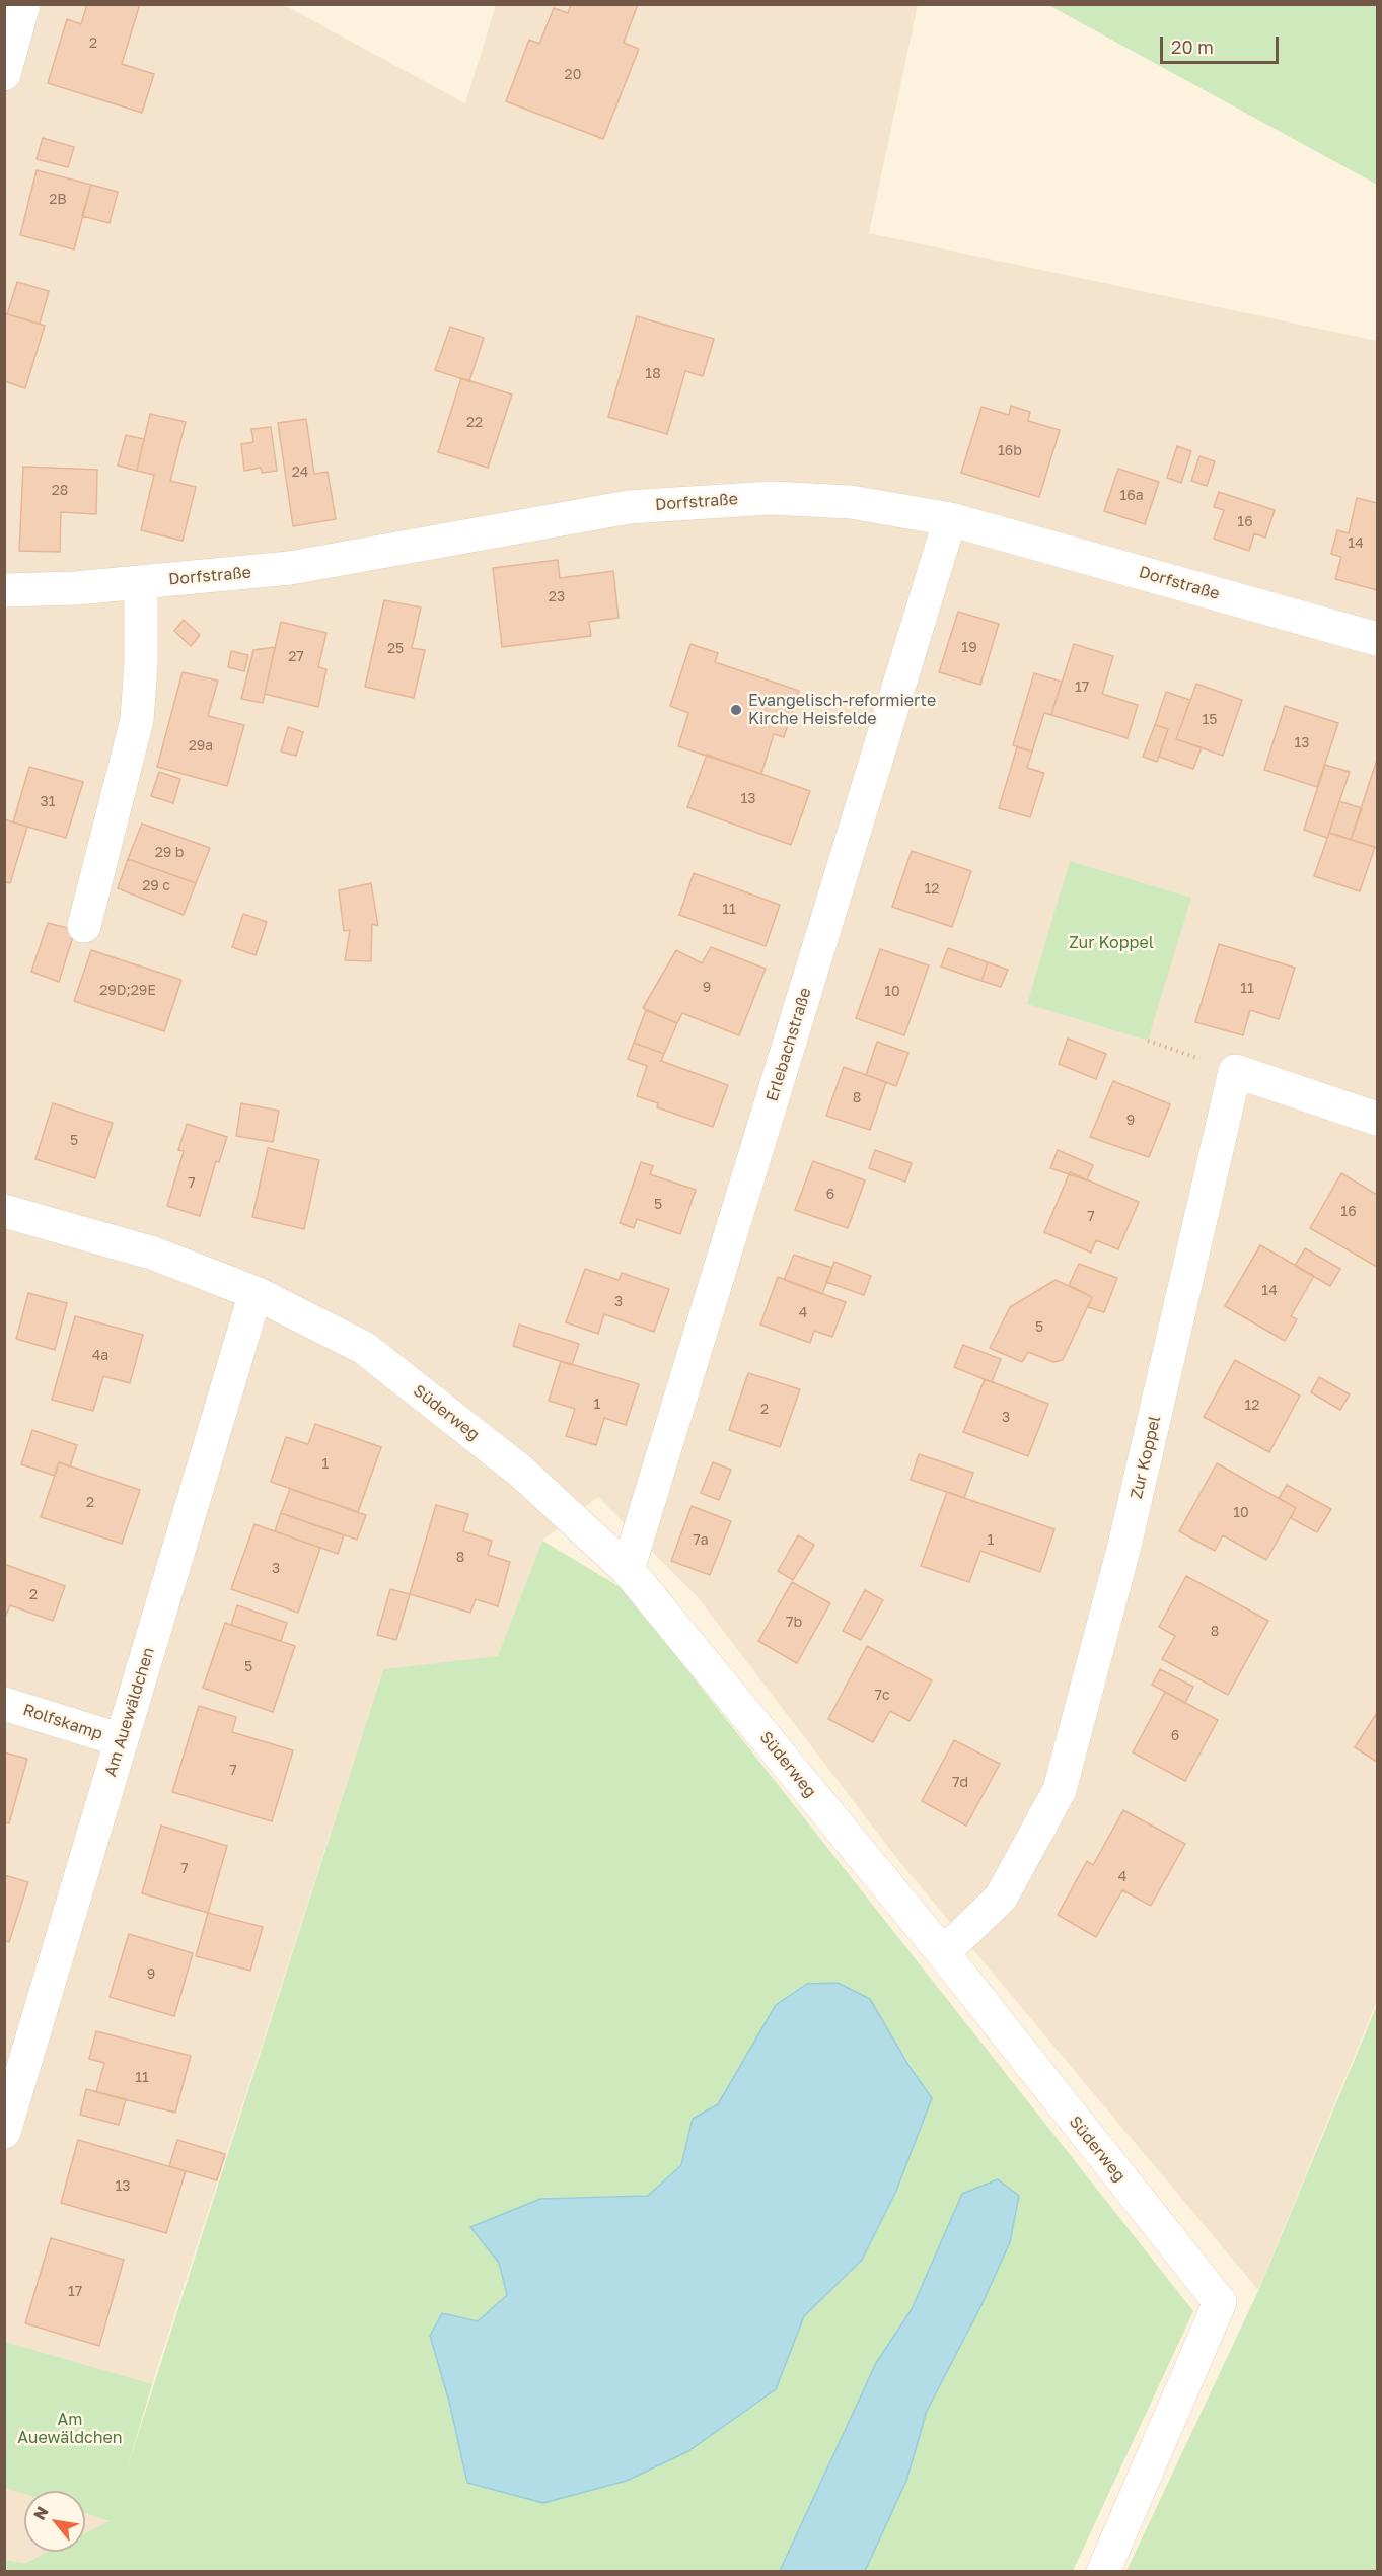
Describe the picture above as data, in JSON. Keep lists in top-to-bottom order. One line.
{"streets":{"street":["Dorfstraße","Erlebachstraße","Süderweg","Zur Koppel","Am Auewäldchen","Rolfskamp"]},"crossings":[["Dorfstraße","Erlebachstraße"],["Erlebachstraße","Süderweg"],["Süderweg","Zur Koppel"],["Süderweg","Am Auewäldchen"],["Am Auewäldchen","Rolfskamp"]],"parks":["Zur Koppel","Am Auewäldchen"],"places":["Evangelisch-reformierte Kirche Heisfelde"],"house_numbers":["2","20","2B","18","22","16b","24","28","16a","16","14","23","19","25","27","17","15","13","29a","13","31","29 b","29 c","12","11","9","11","29D;29E","10","8","9","5","7","6","5","16","7","14","3","4","5","4a","1","12","2","3","1","2","10","7a","1","8","3","2","7b","8","5","7c","6","7","7d","7","4","9","11","13","17"],"scale_bar":"20 m","north":"top left"}
